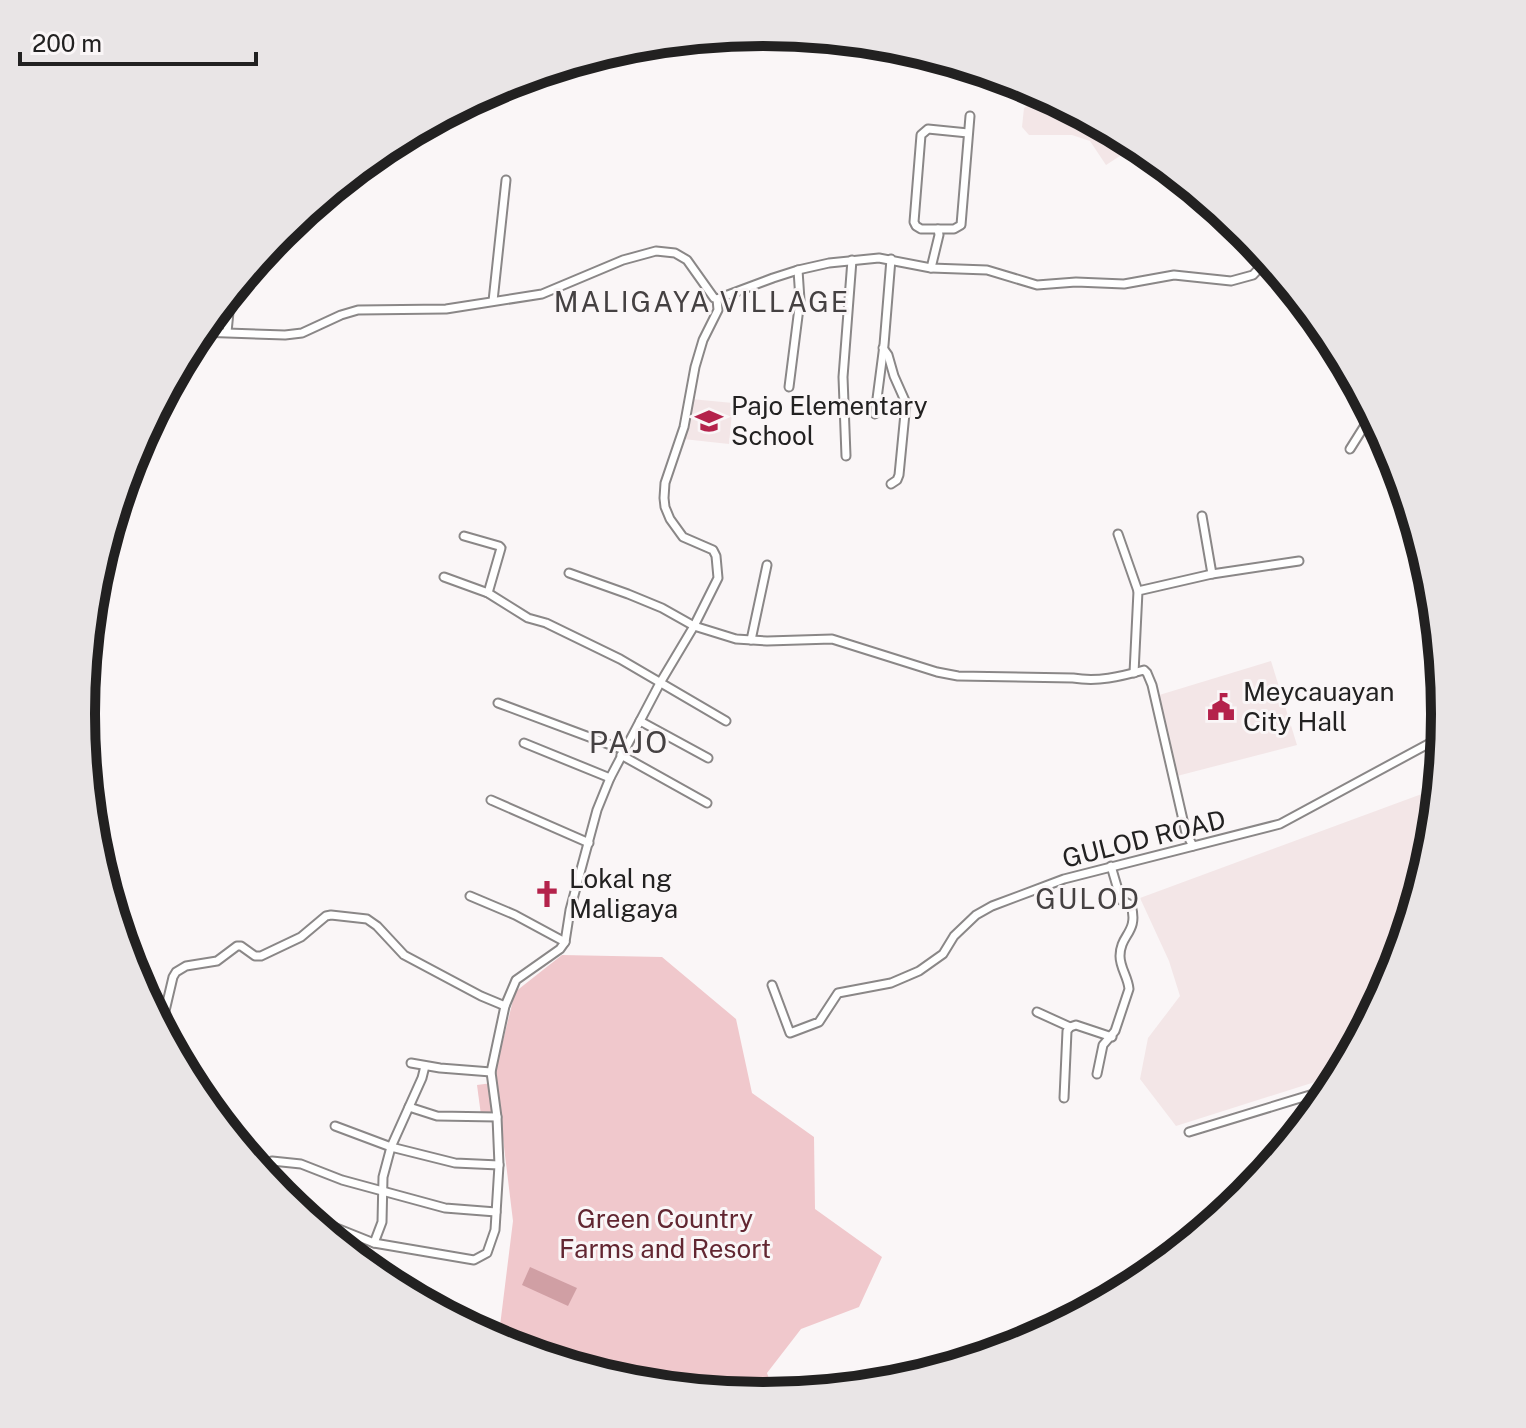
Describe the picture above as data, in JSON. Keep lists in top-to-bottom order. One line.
{"streets":{"street":["GULOD ROAD"]},"districts":["MALIGAYA VILLAGE","PAJO","GULOD"],"parks":["Green Country Farms and Resort"],"places":{"school or university":["Pajo Elementary School"],"public building":["Meycauayan City Hall"],"church":["Lokal ng Maligaya"]},"scale_bar":"200 m"}
